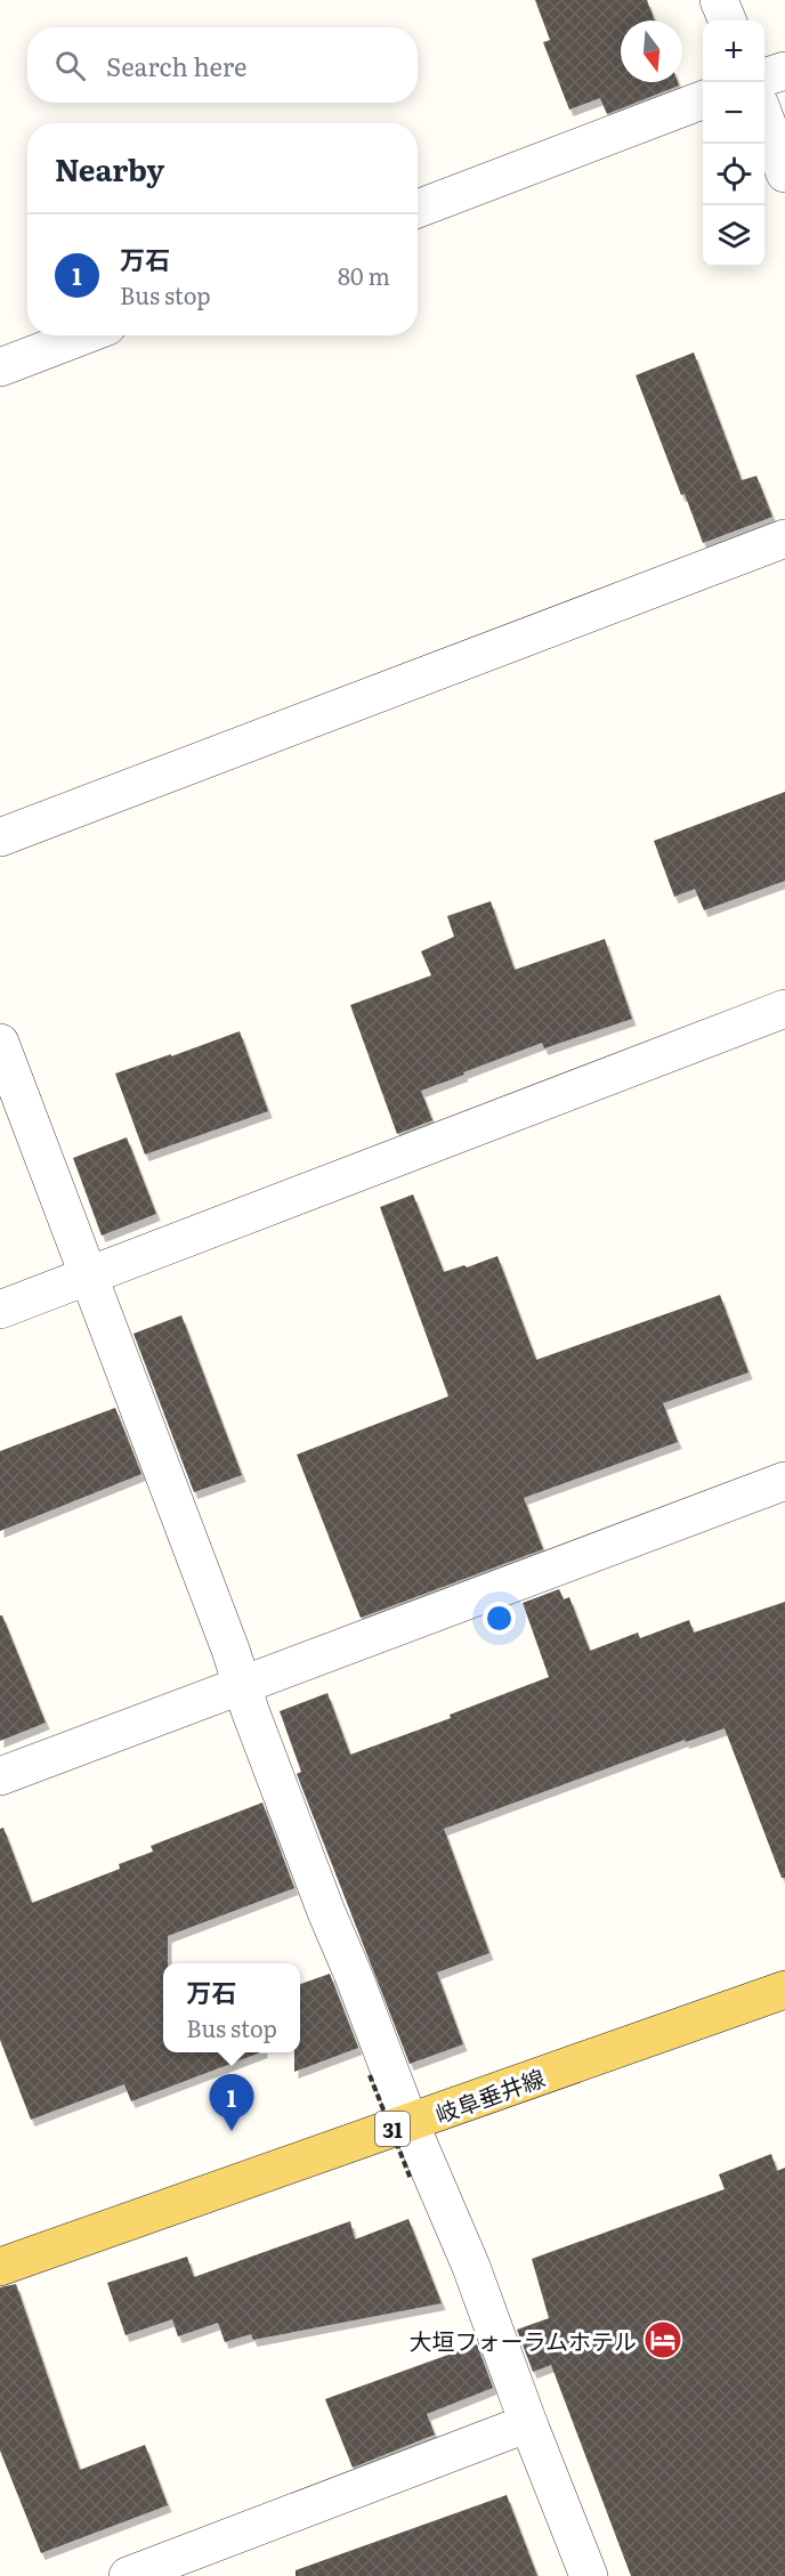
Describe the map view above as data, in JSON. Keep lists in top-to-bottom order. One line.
{"streets":{"main road":["岐阜垂井線","31"]},"places":{"hotel":["大垣フォーラムホテル"]},"north":"bottom","page":{"map_buttons":["+","−"],"search":"Search here","heading":"Nearby","list":[{"mark":"1","name":"万石","note":"Bus stop","value":"80 m"}],"popup":["万石","Bus stop"],"pins":"1"}}
